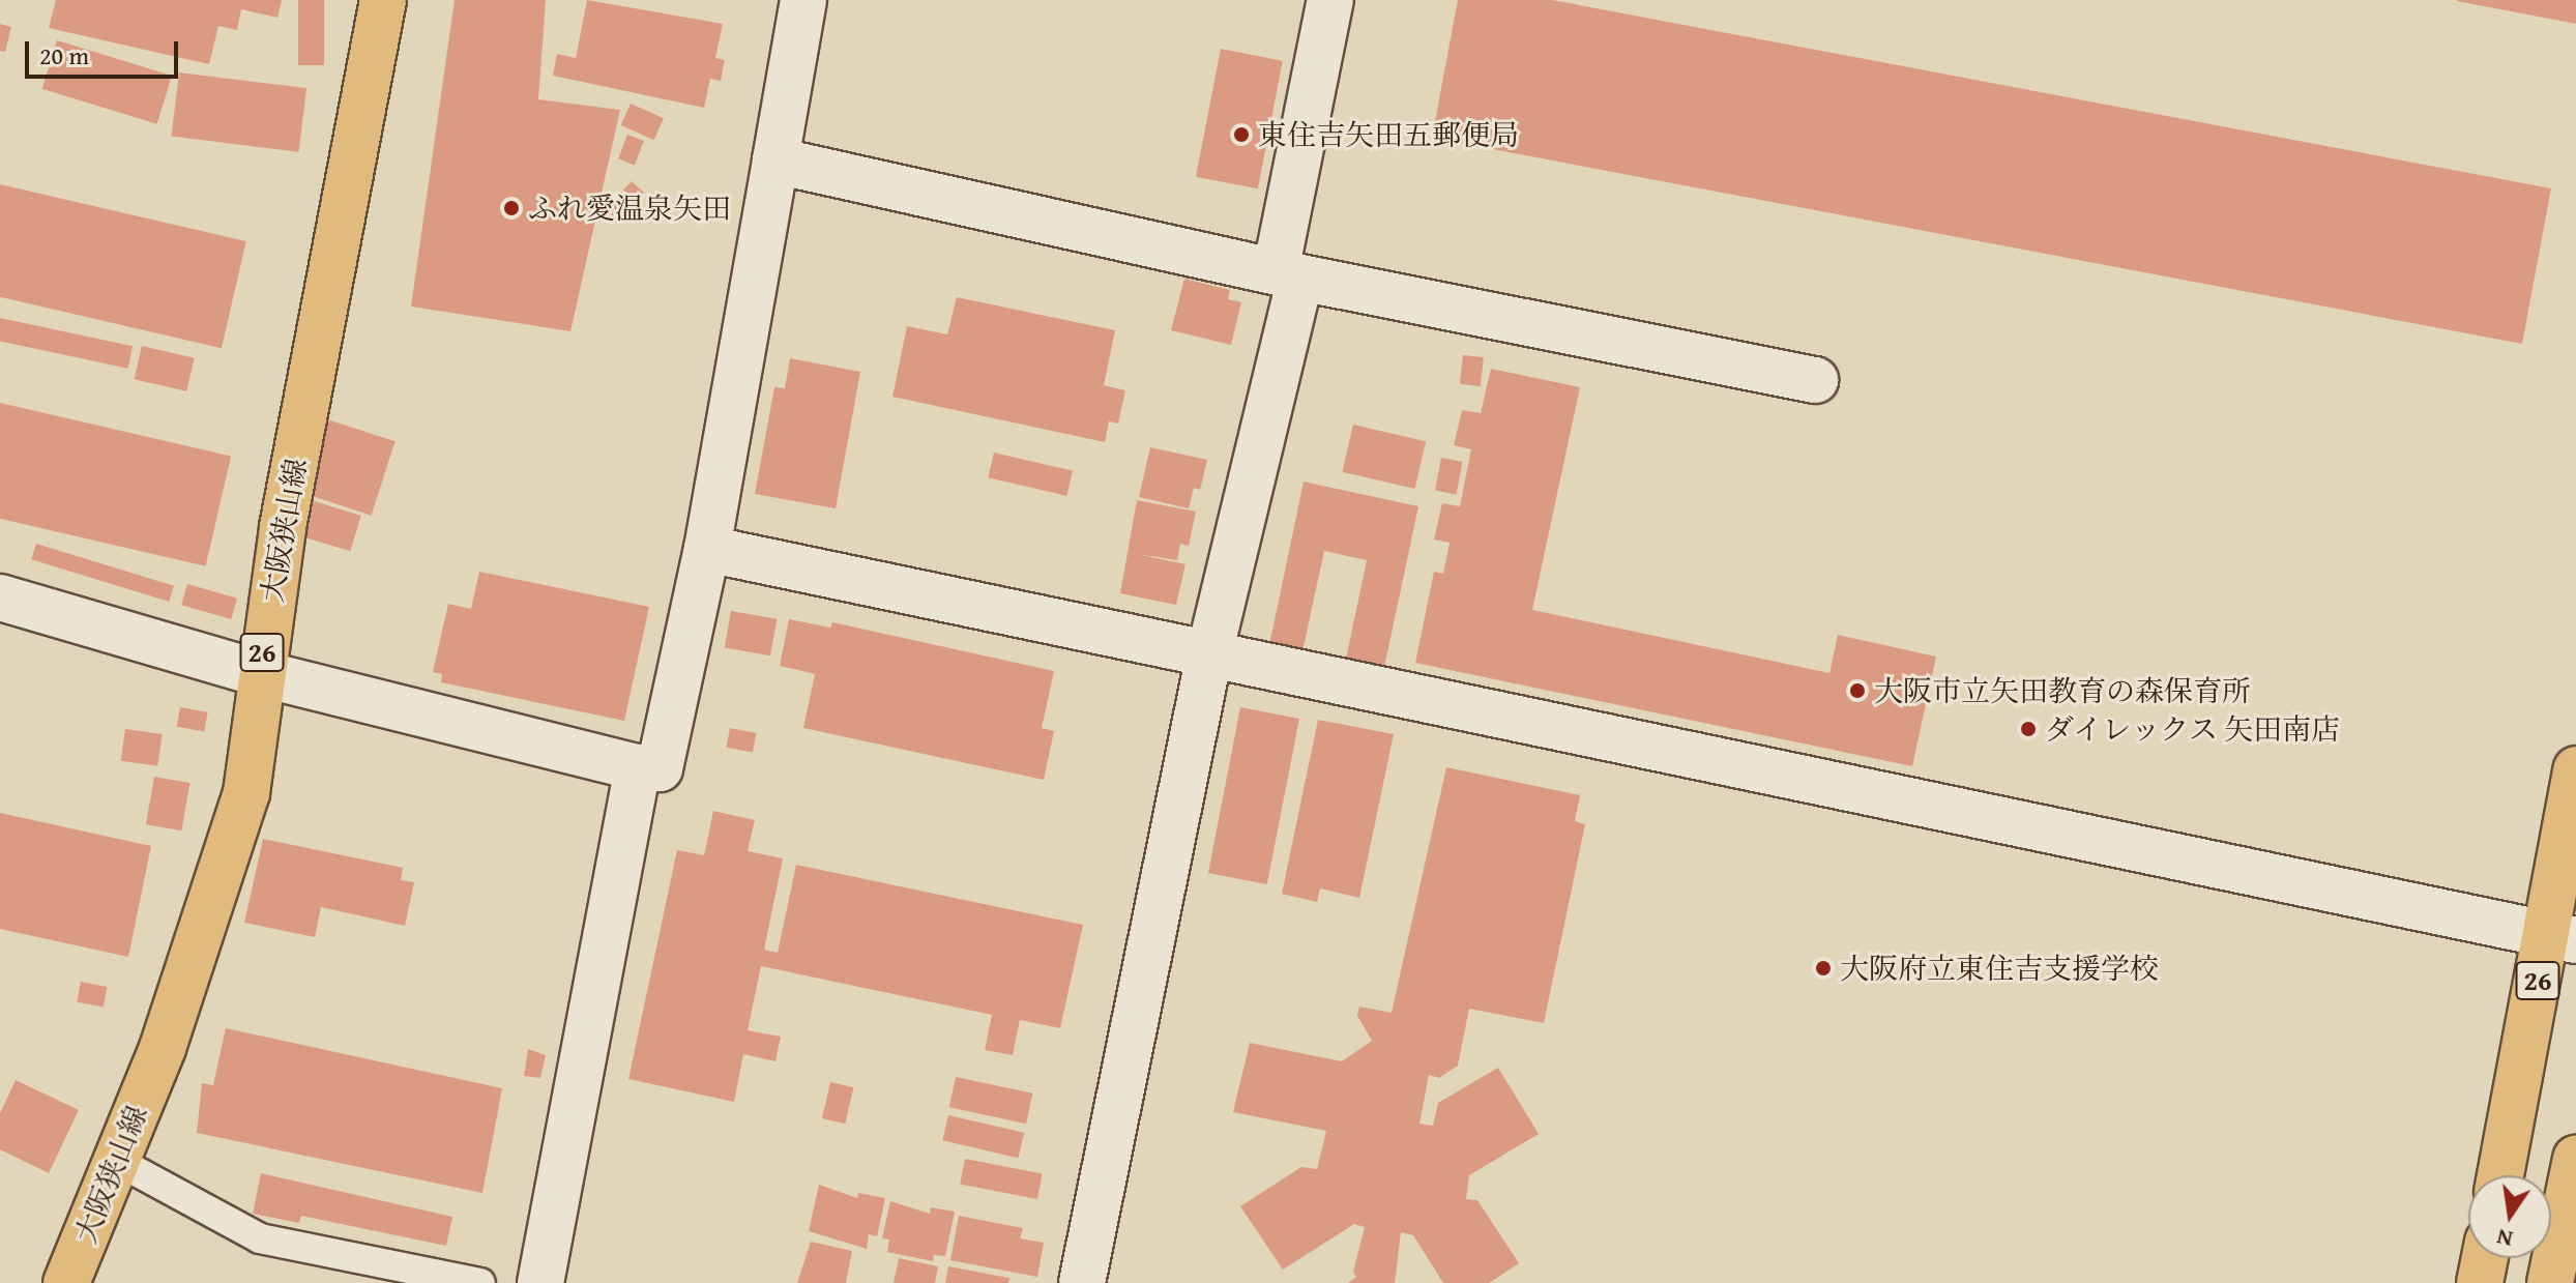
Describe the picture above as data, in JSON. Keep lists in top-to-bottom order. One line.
{"streets":{"main road":["大阪狭山線","26"]},"places":["東住吉矢田五郵便局","ふれ愛温泉矢田","大阪市立矢田教育の森保育所","ダイレックス 矢田南店","大阪府立東住吉支援学校"],"scale_bar":"20 m","north":"bottom"}
